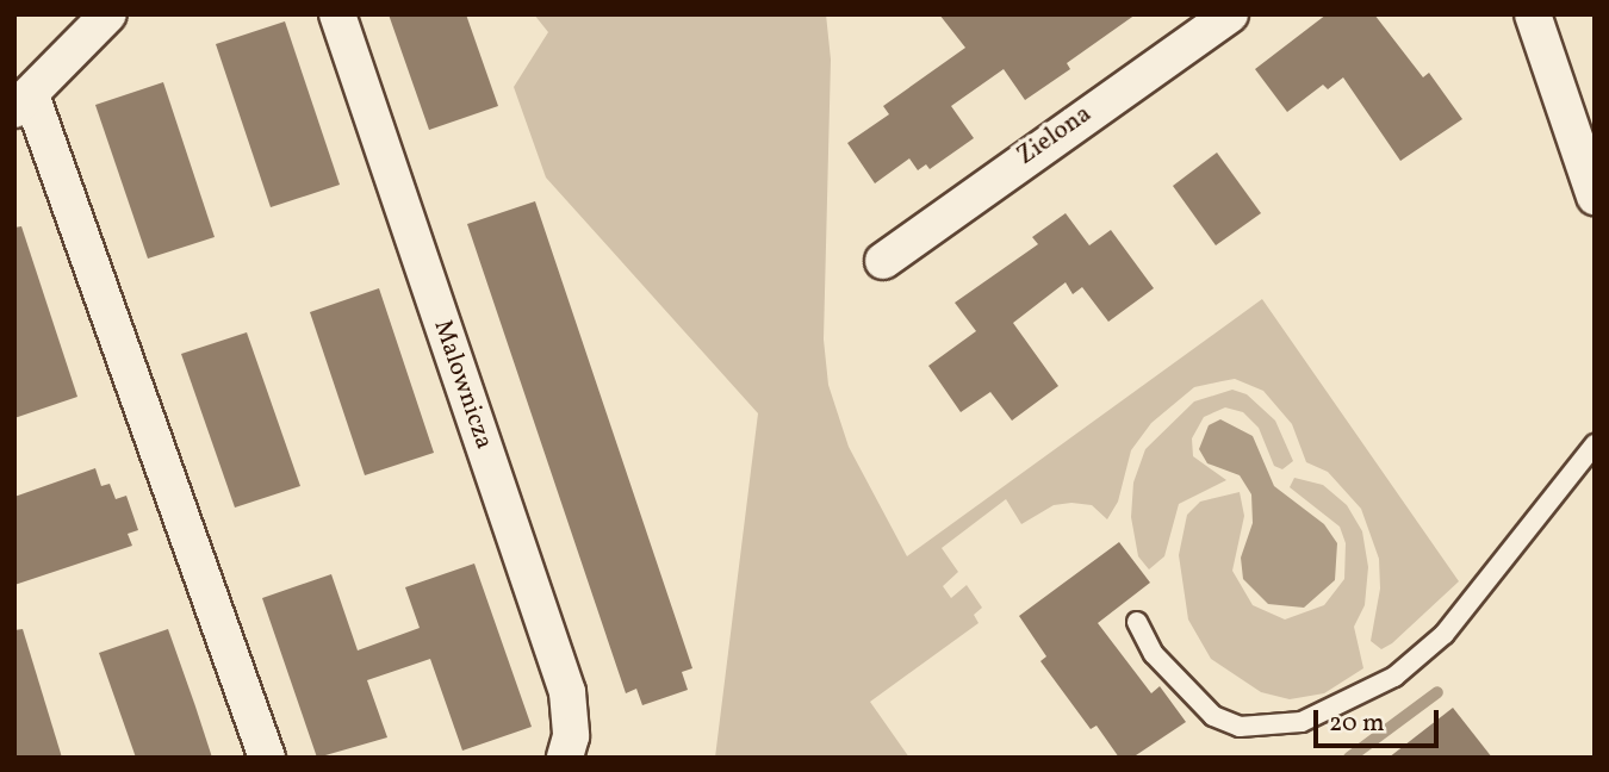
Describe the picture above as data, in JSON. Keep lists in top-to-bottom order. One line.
{"streets":{"street":["Zielona","Malownicza"]},"scale_bar":"20 m"}
